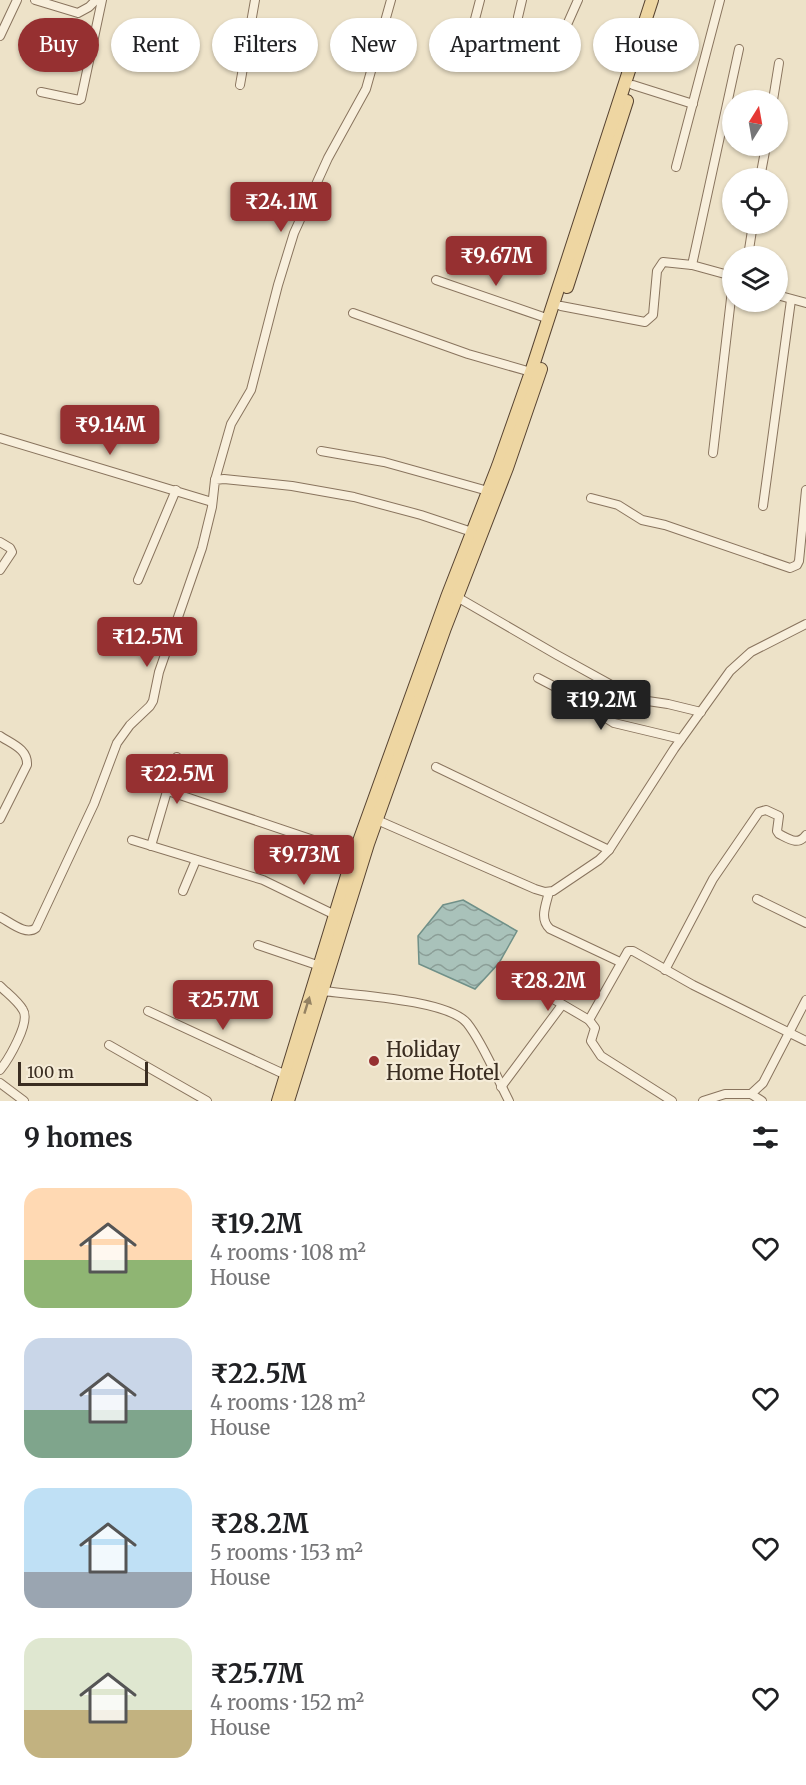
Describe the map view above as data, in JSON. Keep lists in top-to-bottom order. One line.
{"places":["Holiday Home Hotel"],"scale_bar":"100 m","north":"top","page":{"chip":["Buy","Rent","Filters","New","Apartment","House"],"price":["₹24.1M","₹9.67M","₹9.14M","₹12.5M","₹19.2M","₹22.5M","₹9.73M","₹28.2M","₹25.7M"],"scale":"100 m","heading":"9 homes","list":[{"name":"₹19.2M","note":"4 rooms · 108 m² · House"},{"name":"₹22.5M","note":"4 rooms · 128 m² · House"},{"name":"₹28.2M","note":"5 rooms · 153 m² · House"},{"name":"₹25.7M","note":"4 rooms · 152 m² · House"}]}}
